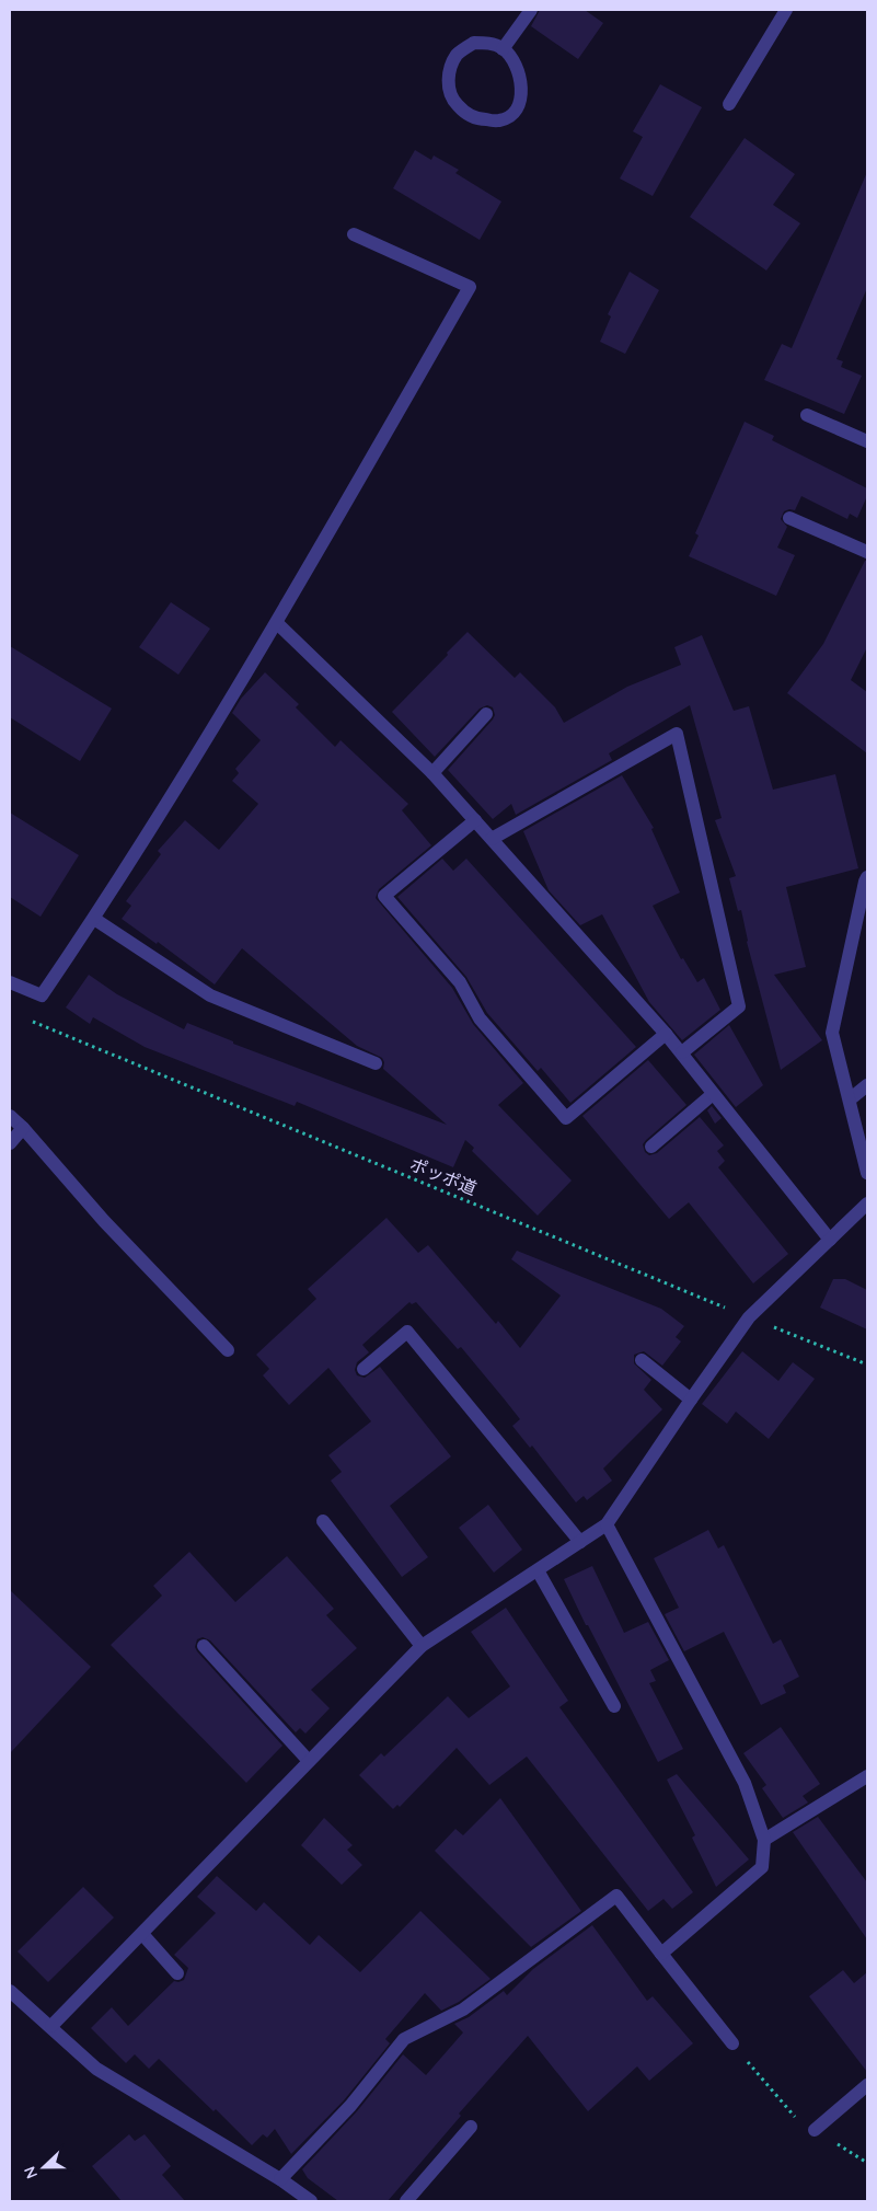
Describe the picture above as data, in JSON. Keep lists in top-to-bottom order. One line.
{"streets":{"path":["ポッポ道"]},"north":"left"}
